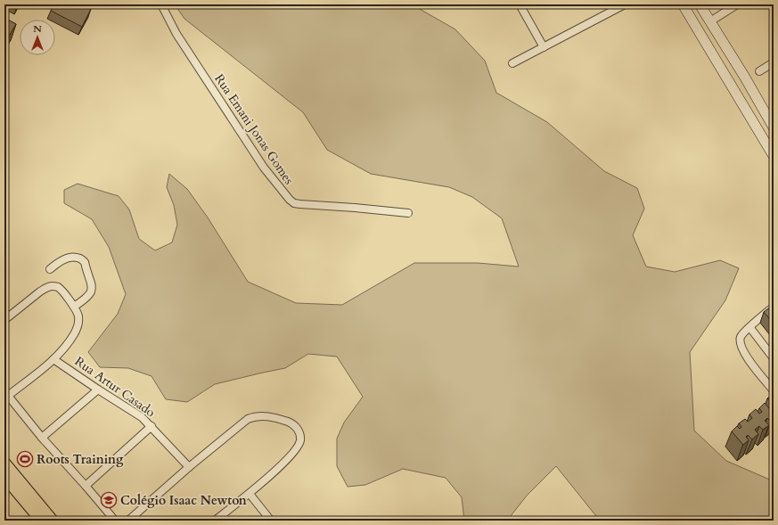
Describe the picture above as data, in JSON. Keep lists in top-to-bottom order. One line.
{"streets":{"street":["Rua Emani Jonas Gomes","Rua Artur Casado"]},"places":{"sports":["Roots Training"],"school or university":["Colégio Isaac Newton"]},"north":"top"}
